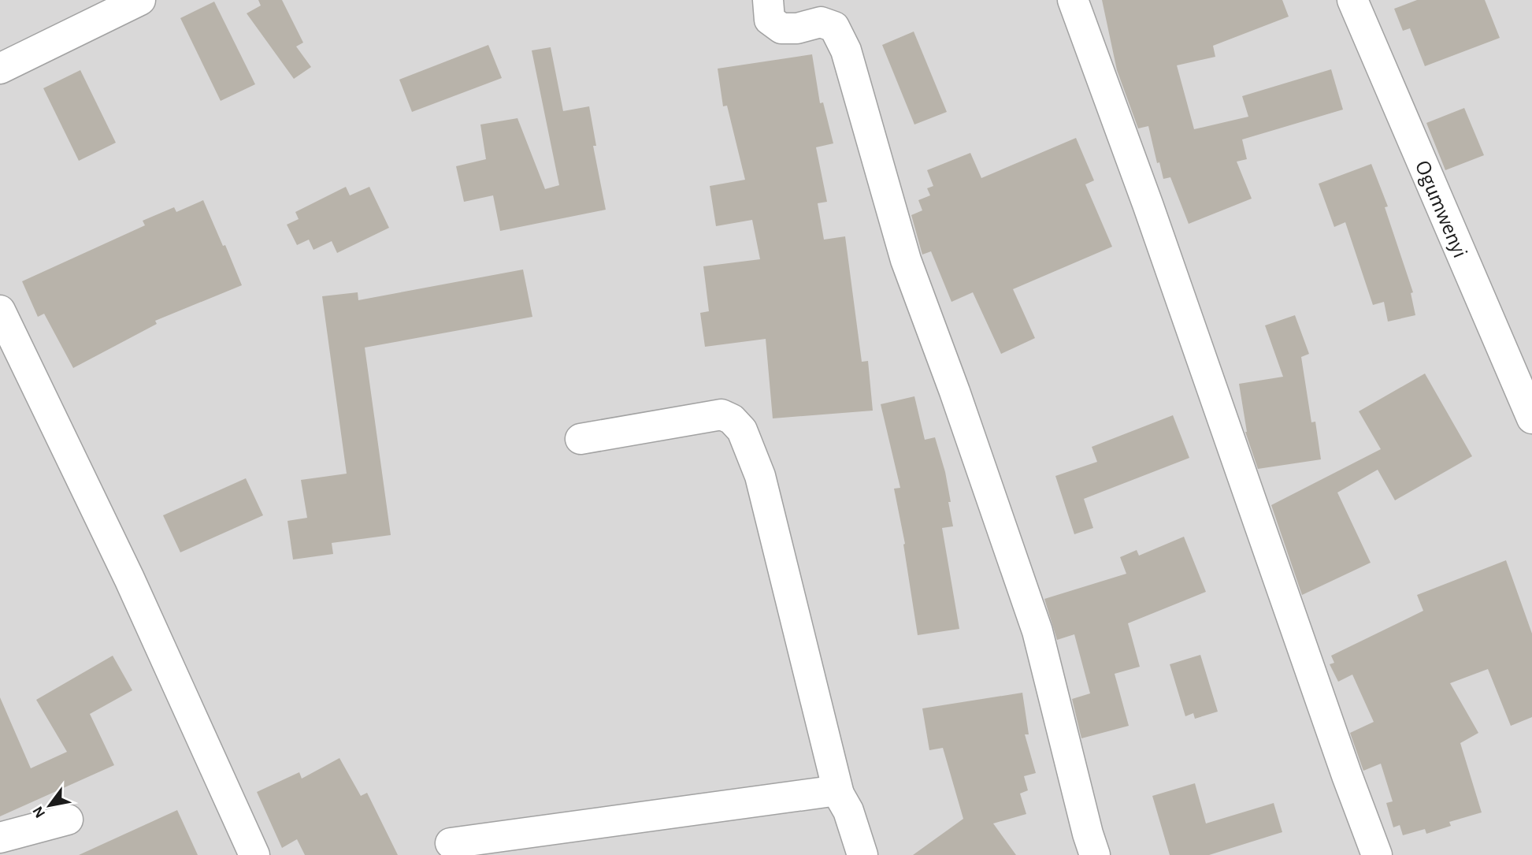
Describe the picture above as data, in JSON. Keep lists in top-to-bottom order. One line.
{"streets":{"street":["Ogumwenyi"]},"north":"bottom left"}
